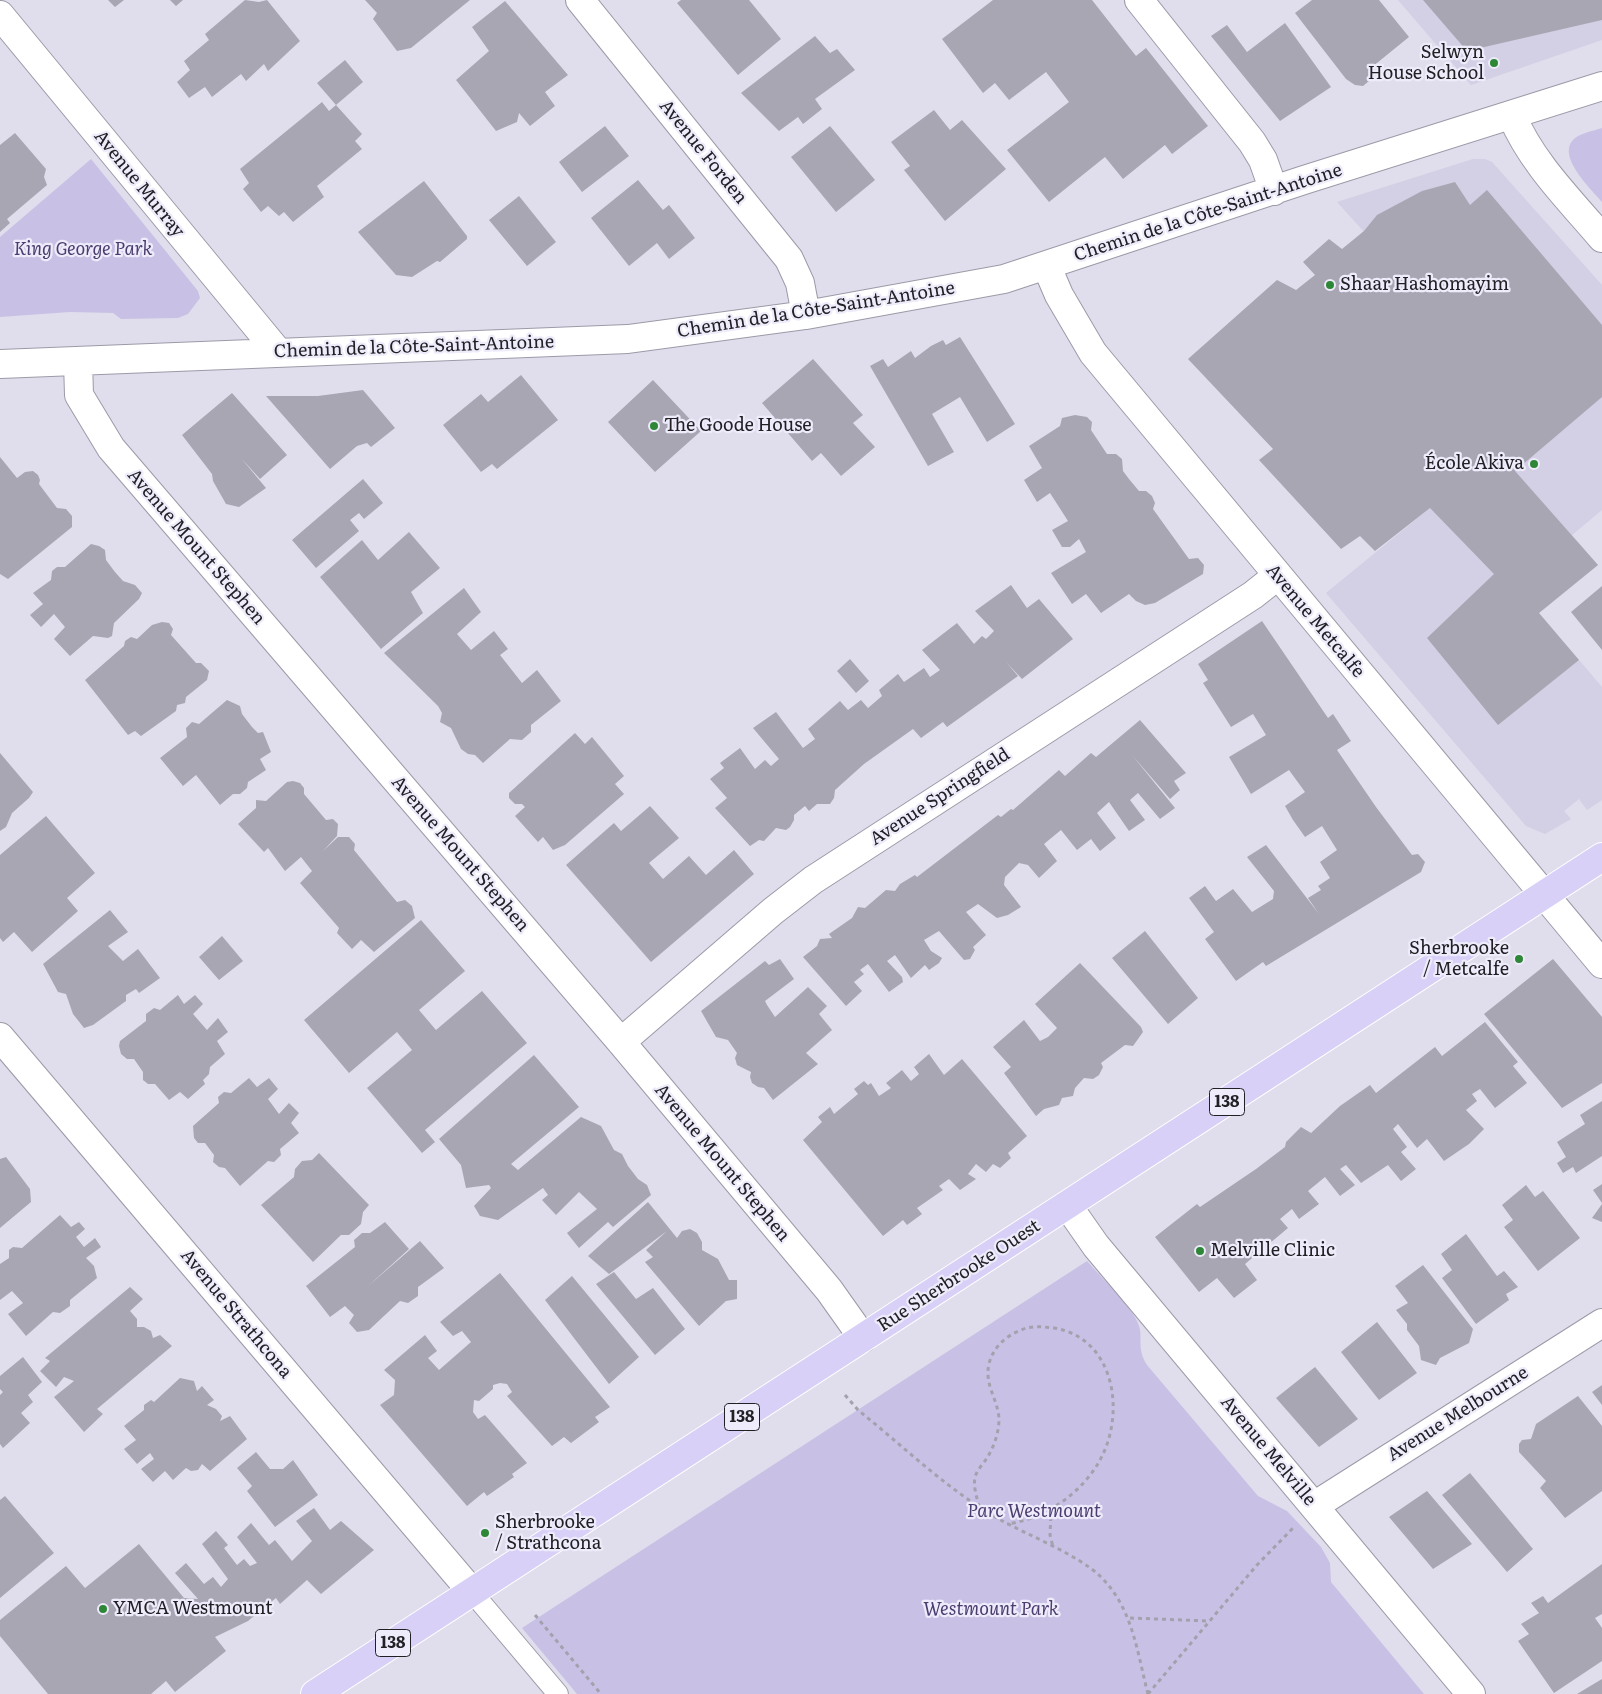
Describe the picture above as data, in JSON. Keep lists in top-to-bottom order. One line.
{"streets":{"main road":["138","Rue Sherbrooke Ouest"],"street":["Avenue Forden","Avenue Murray","Chemin de la Côte-Saint-Antoine","Avenue Mount Stephen","Avenue Metcalfe","Avenue Springfield","Avenue Strathcona","Avenue Melbourne","Avenue Melville"]},"crossings":[["Avenue Forden","Chemin de la Côte-Saint-Antoine"],["Avenue Murray","Chemin de la Côte-Saint-Antoine"],["Chemin de la Côte-Saint-Antoine","Avenue Mount Stephen"],["Chemin de la Côte-Saint-Antoine","Avenue Metcalfe"],["Avenue Mount Stephen","Avenue Springfield"],["Avenue Mount Stephen","Rue Sherbrooke Ouest"],["Avenue Metcalfe","Avenue Springfield"],["Avenue Metcalfe","Rue Sherbrooke Ouest"],["Rue Sherbrooke Ouest","Avenue Strathcona"],["Rue Sherbrooke Ouest","Avenue Melville"],["Avenue Melbourne","Avenue Melville"]],"parks":["King George Park","Parc Westmount","Westmount Park"],"places":["Selwyn House School","Shaar Hashomayim","The Goode House","École Akiva","Sherbrooke / Metcalfe","Melville Clinic","Sherbrooke / Strathcona","YMCA Westmount"]}
